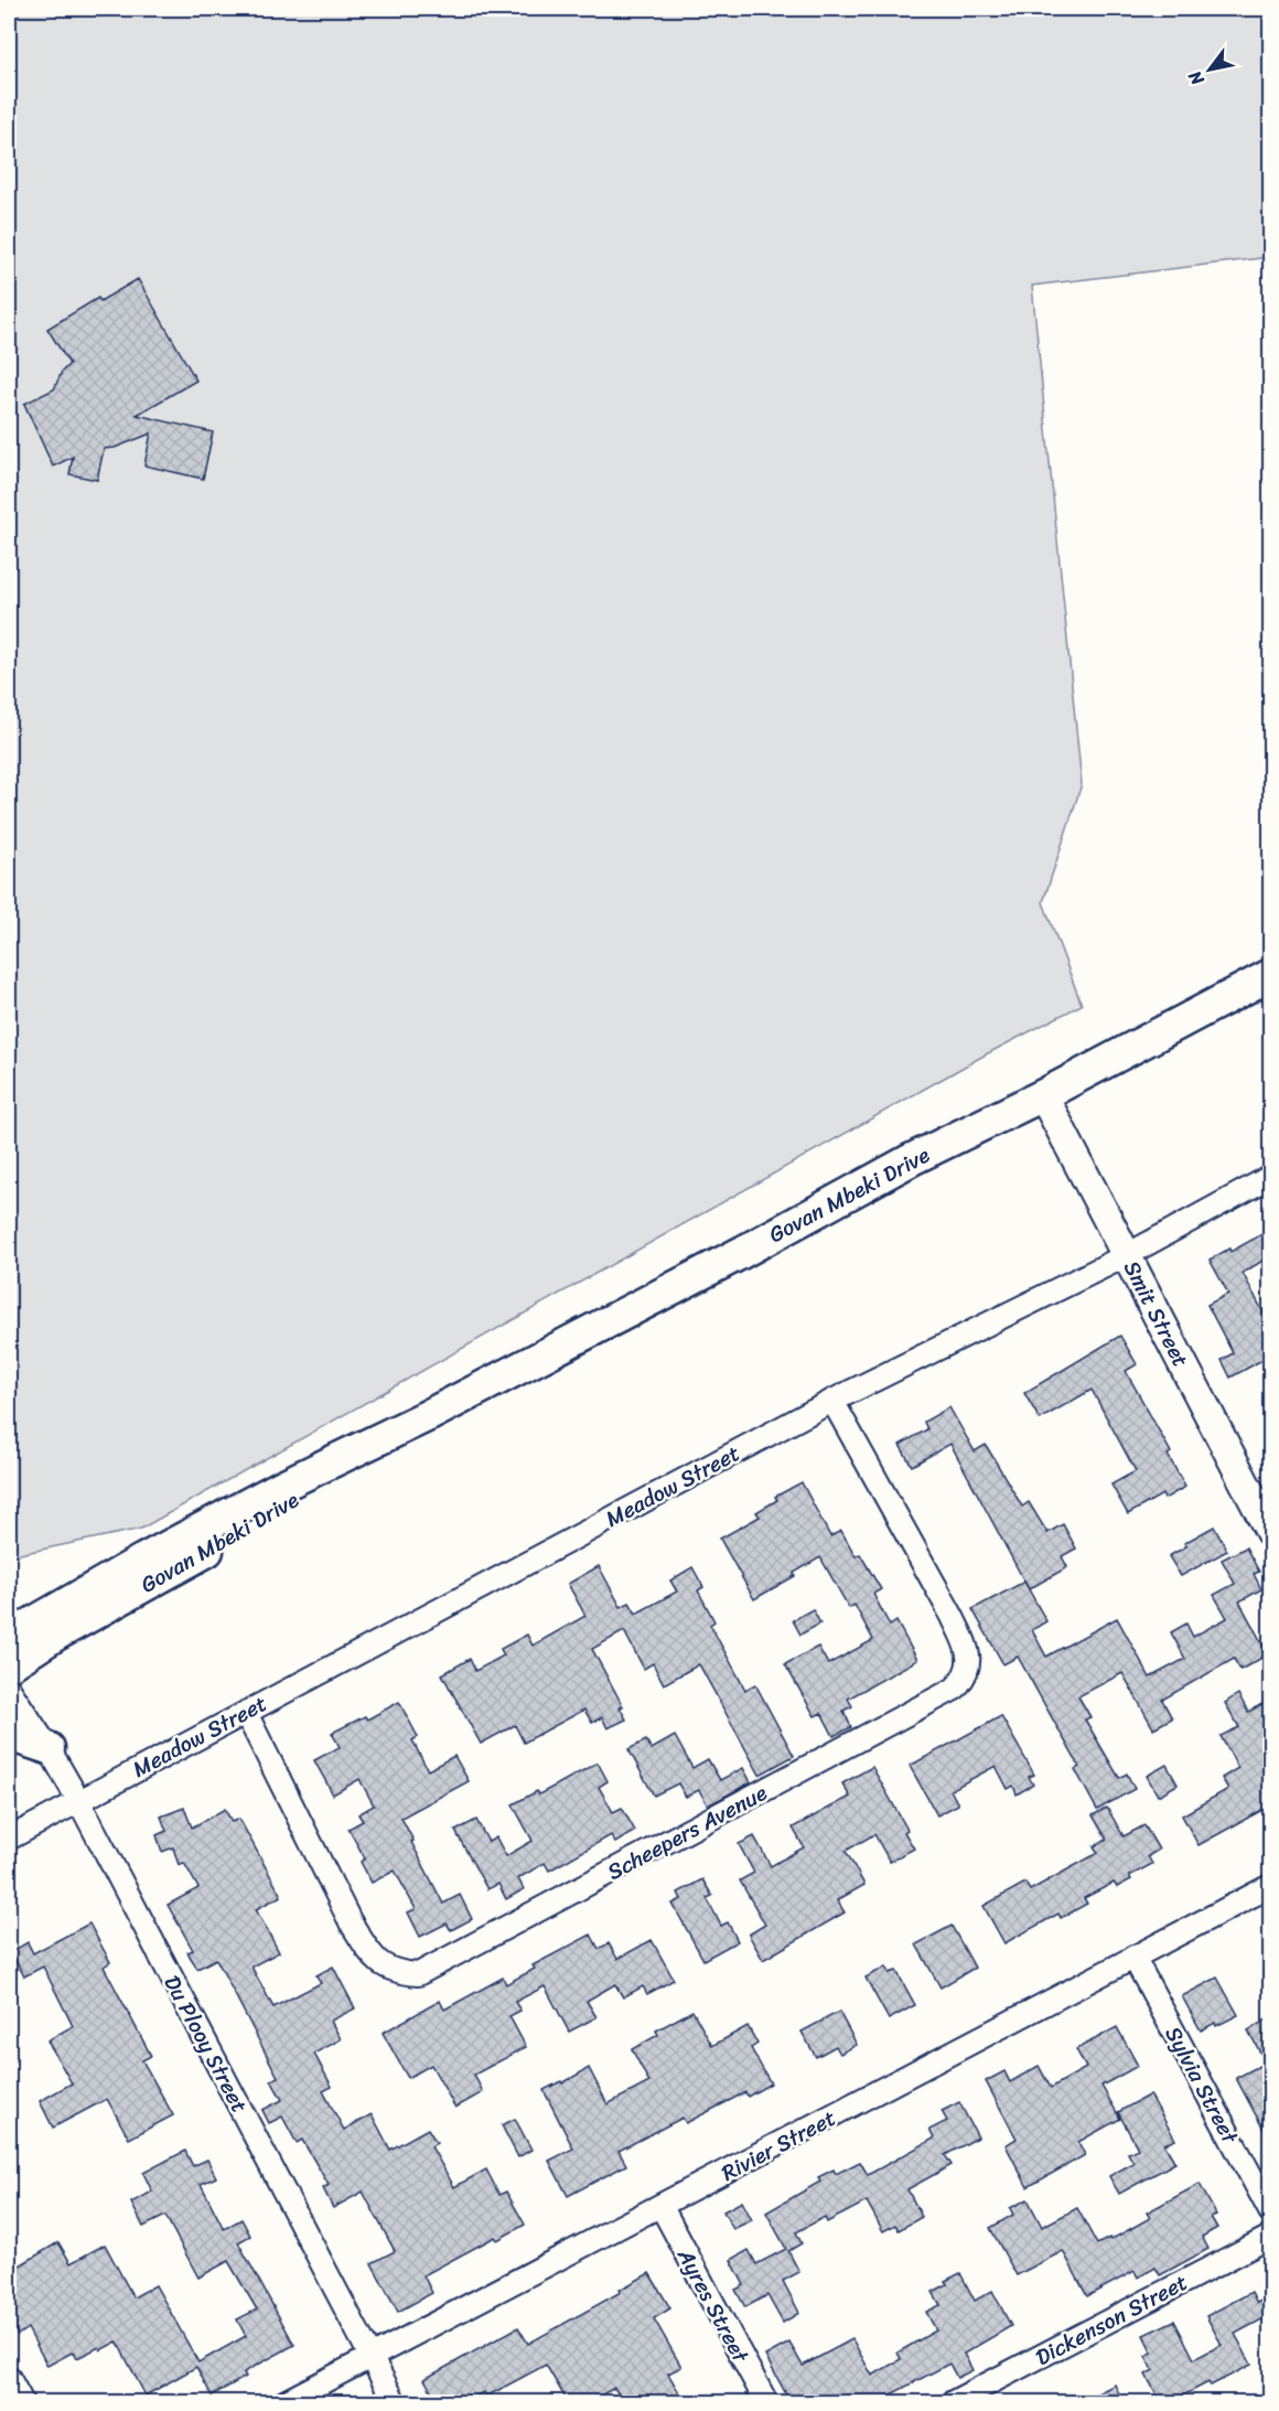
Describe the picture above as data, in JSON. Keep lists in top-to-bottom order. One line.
{"streets":{"main road":["Govan Mbeki Drive"],"street":["Smit Street","Meadow Street","Scheepers Avenue","Du Plooy Street","Sylvia Street","Rivier Street","Ayres Street","Dickenson Street"]},"crossings":[["Govan Mbeki Drive","Smit Street"],["Smit Street","Meadow Street"],["Meadow Street","Scheepers Avenue"],["Meadow Street","Du Plooy Street"],["Du Plooy Street","Rivier Street"],["Sylvia Street","Rivier Street"],["Rivier Street","Ayres Street"]],"north":"bottom left"}
